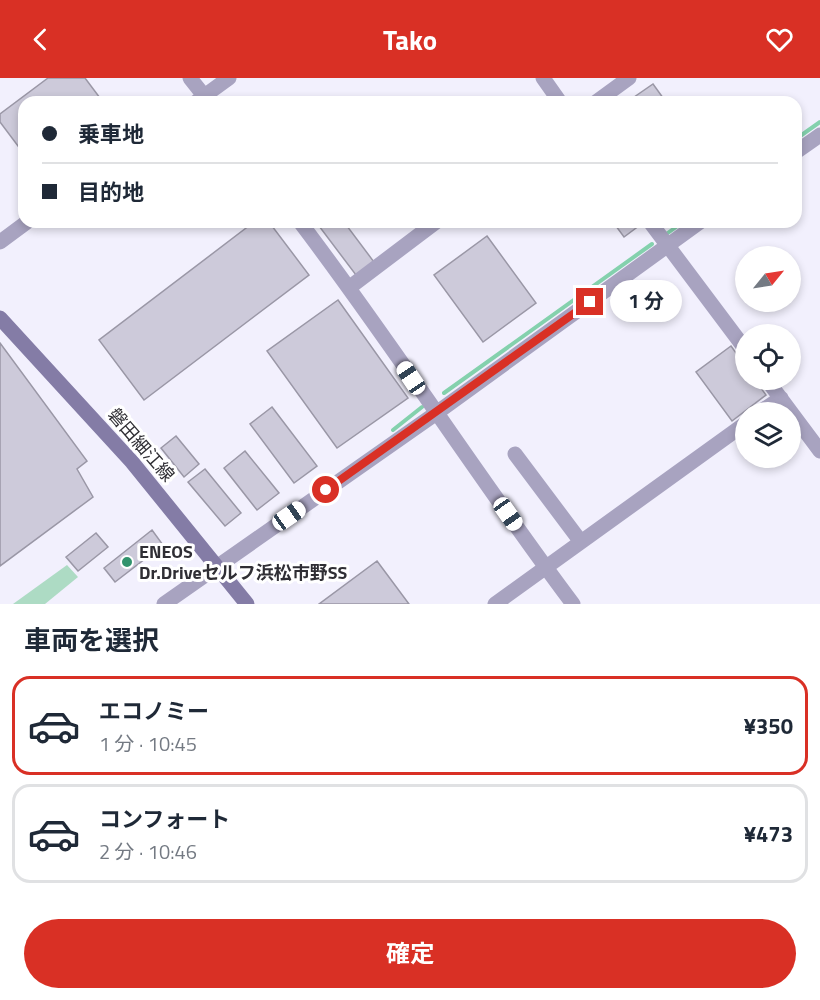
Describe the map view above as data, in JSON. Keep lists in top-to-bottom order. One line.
{"streets":{"main road":["磐田細江線"]},"places":["ENEOS Dr.Driveセルフ浜松市野SS"],"north":"top right","page":{"header":"Tako","banner":["乗車地","目的地"],"bubble":"1 分","heading":"車両を選択","list":[{"name":"エコノミー","note":"1 分 · 10:45","value":"¥350"},{"name":"コンフォート","note":"2 分 · 10:46","value":"¥473"}],"buttons":"確定"}}
